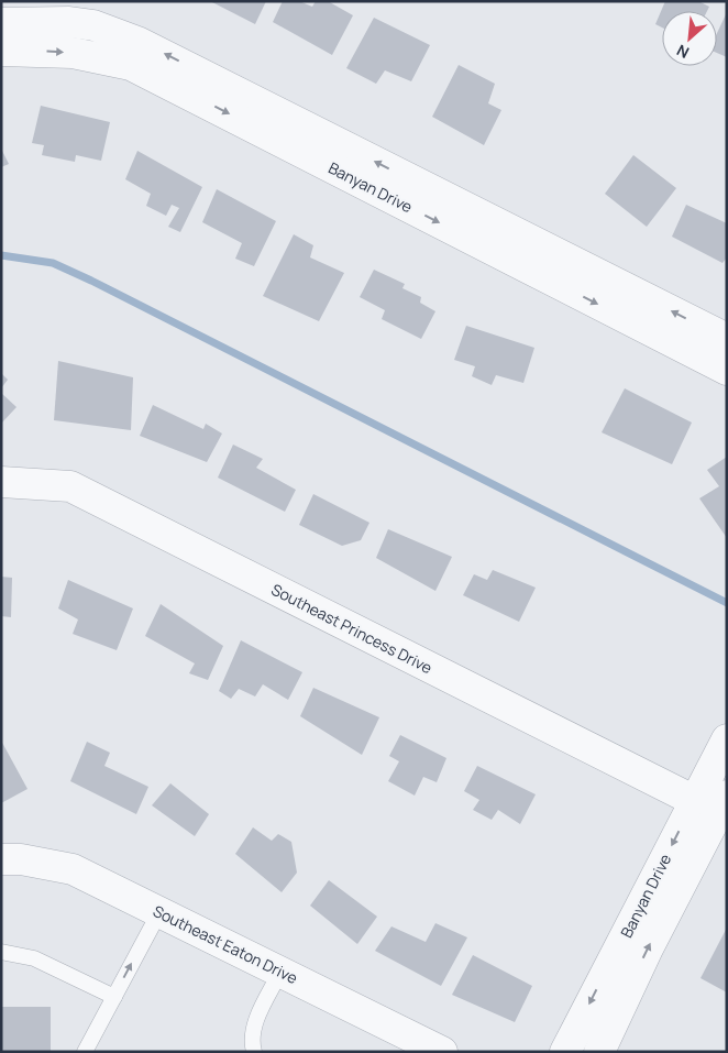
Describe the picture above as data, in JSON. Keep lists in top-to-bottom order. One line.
{"streets":{"street":["Banyan Drive","Southeast Princess Drive","Southeast Eaton Drive"]},"crossings":[["Banyan Drive","Southeast Princess Drive"]],"north":"bottom left"}
